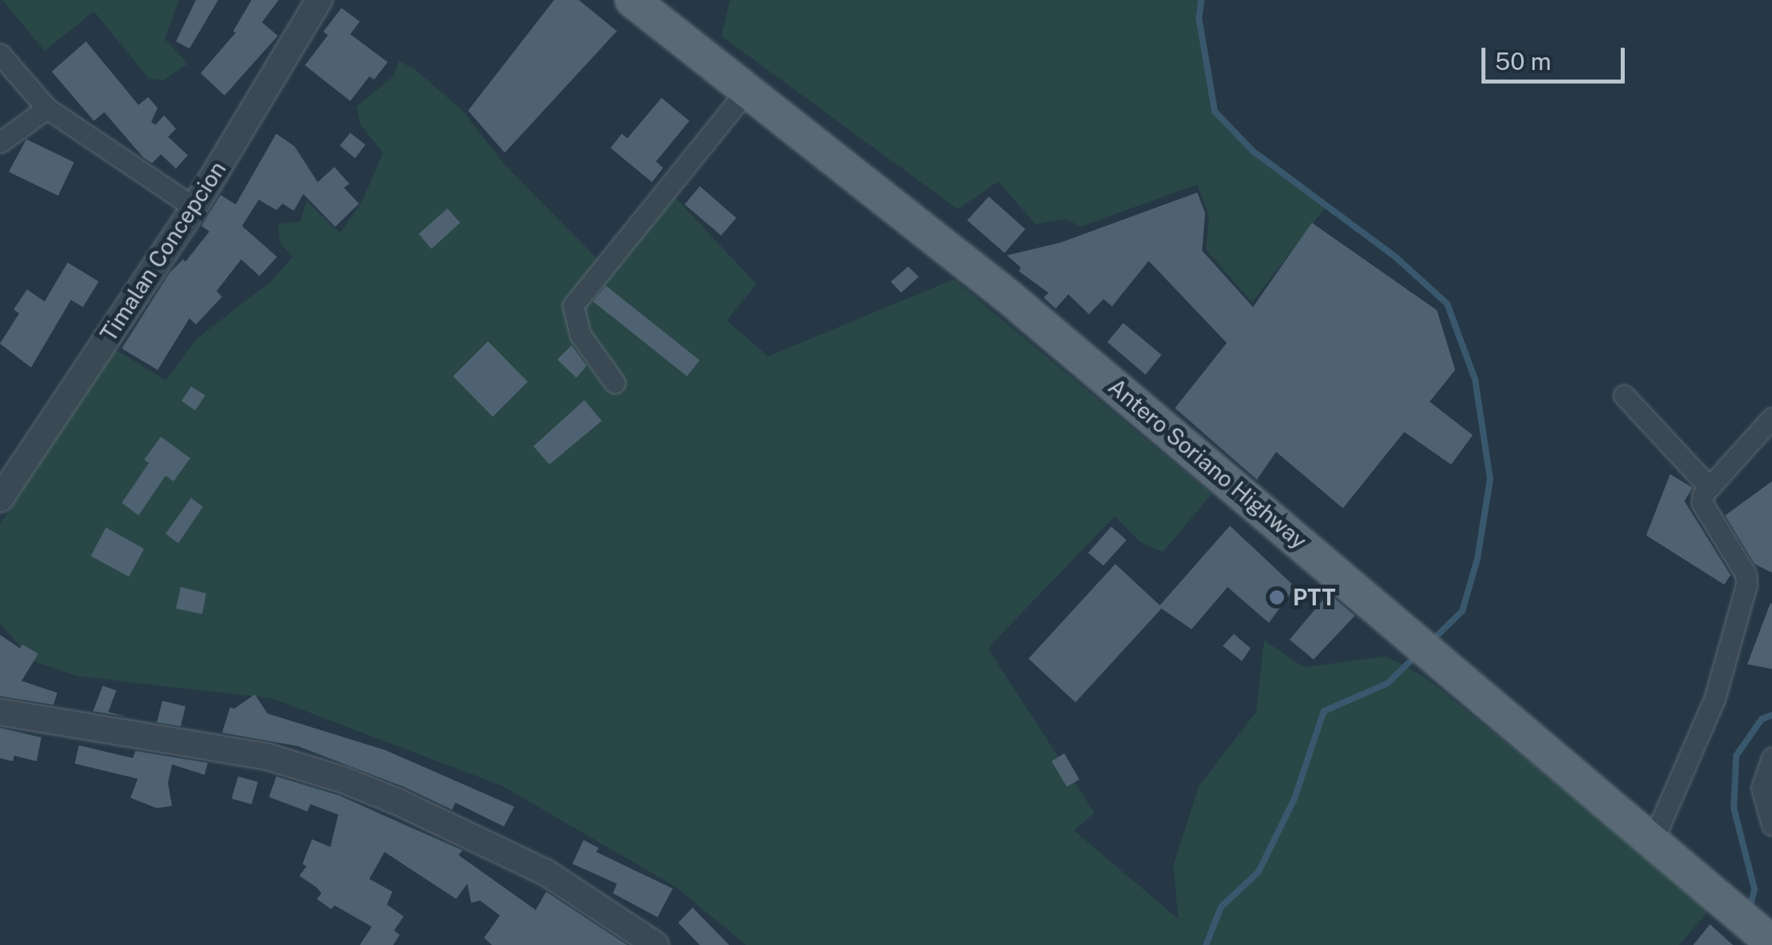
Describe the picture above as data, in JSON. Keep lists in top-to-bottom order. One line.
{"streets":{"main road":["Antero Soriano Highway"],"street":["Timalan Concepcion"]},"places":["PTT"],"scale_bar":"50 m"}
